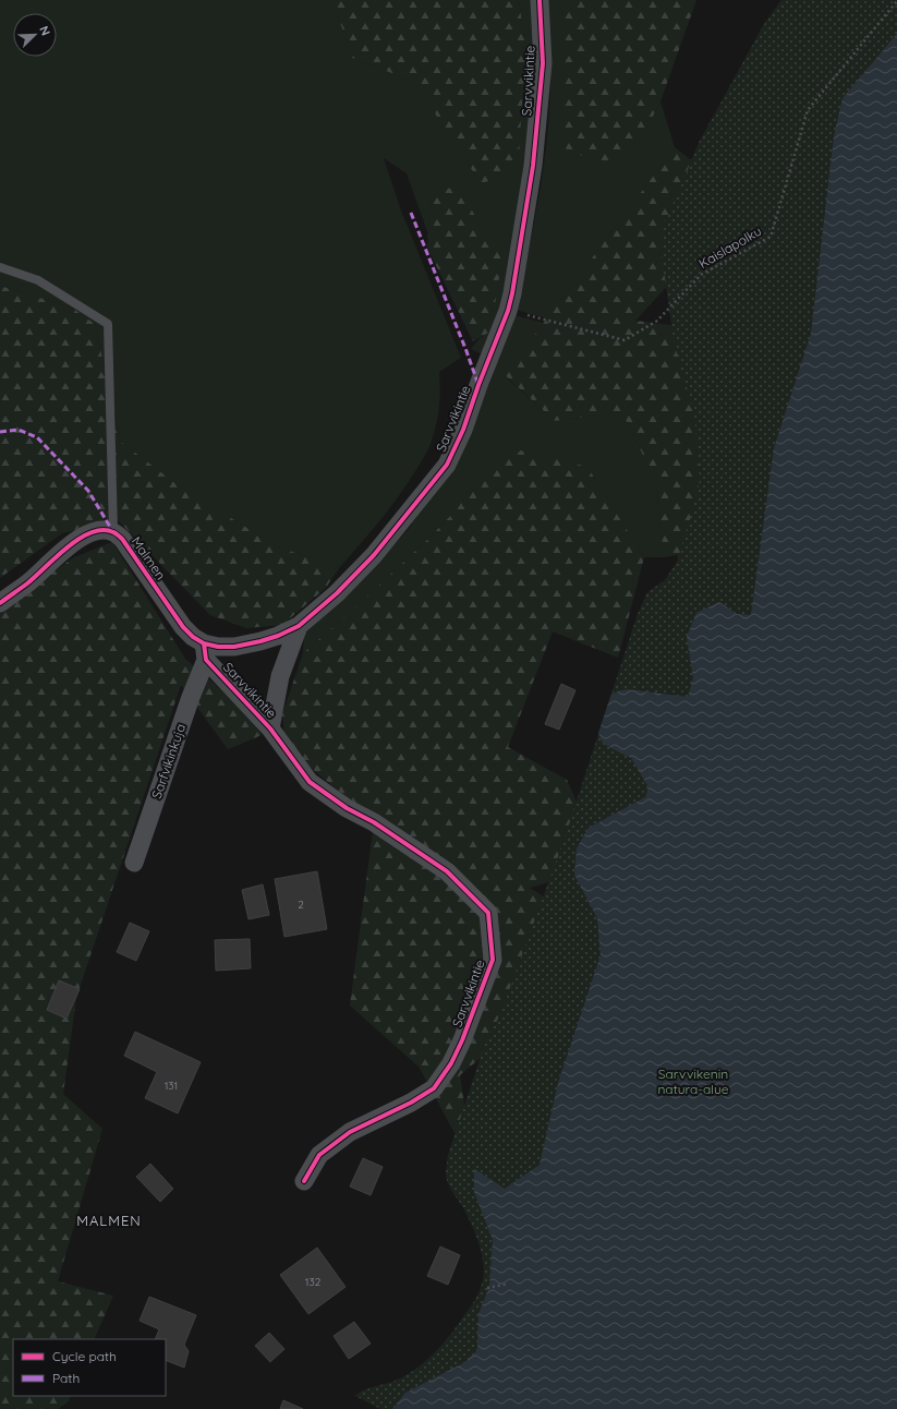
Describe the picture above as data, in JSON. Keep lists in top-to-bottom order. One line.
{"streets":{"street":["Sarvvikintie","Malmen","Sarfvikinkuja"],"path":["Kaislapolku"]},"crossings":[["Sarvvikintie","Kaislapolku"],["Sarvvikintie","Malmen"],["Sarvvikintie","Sarfvikinkuja"],["Malmen","Sarfvikinkuja"]],"districts":["MALMEN"],"parks":["Sarvvikenin natura-alue"],"house_numbers":["2","131","132"],"legend":["Cycle path","Path"],"north":"top right"}
